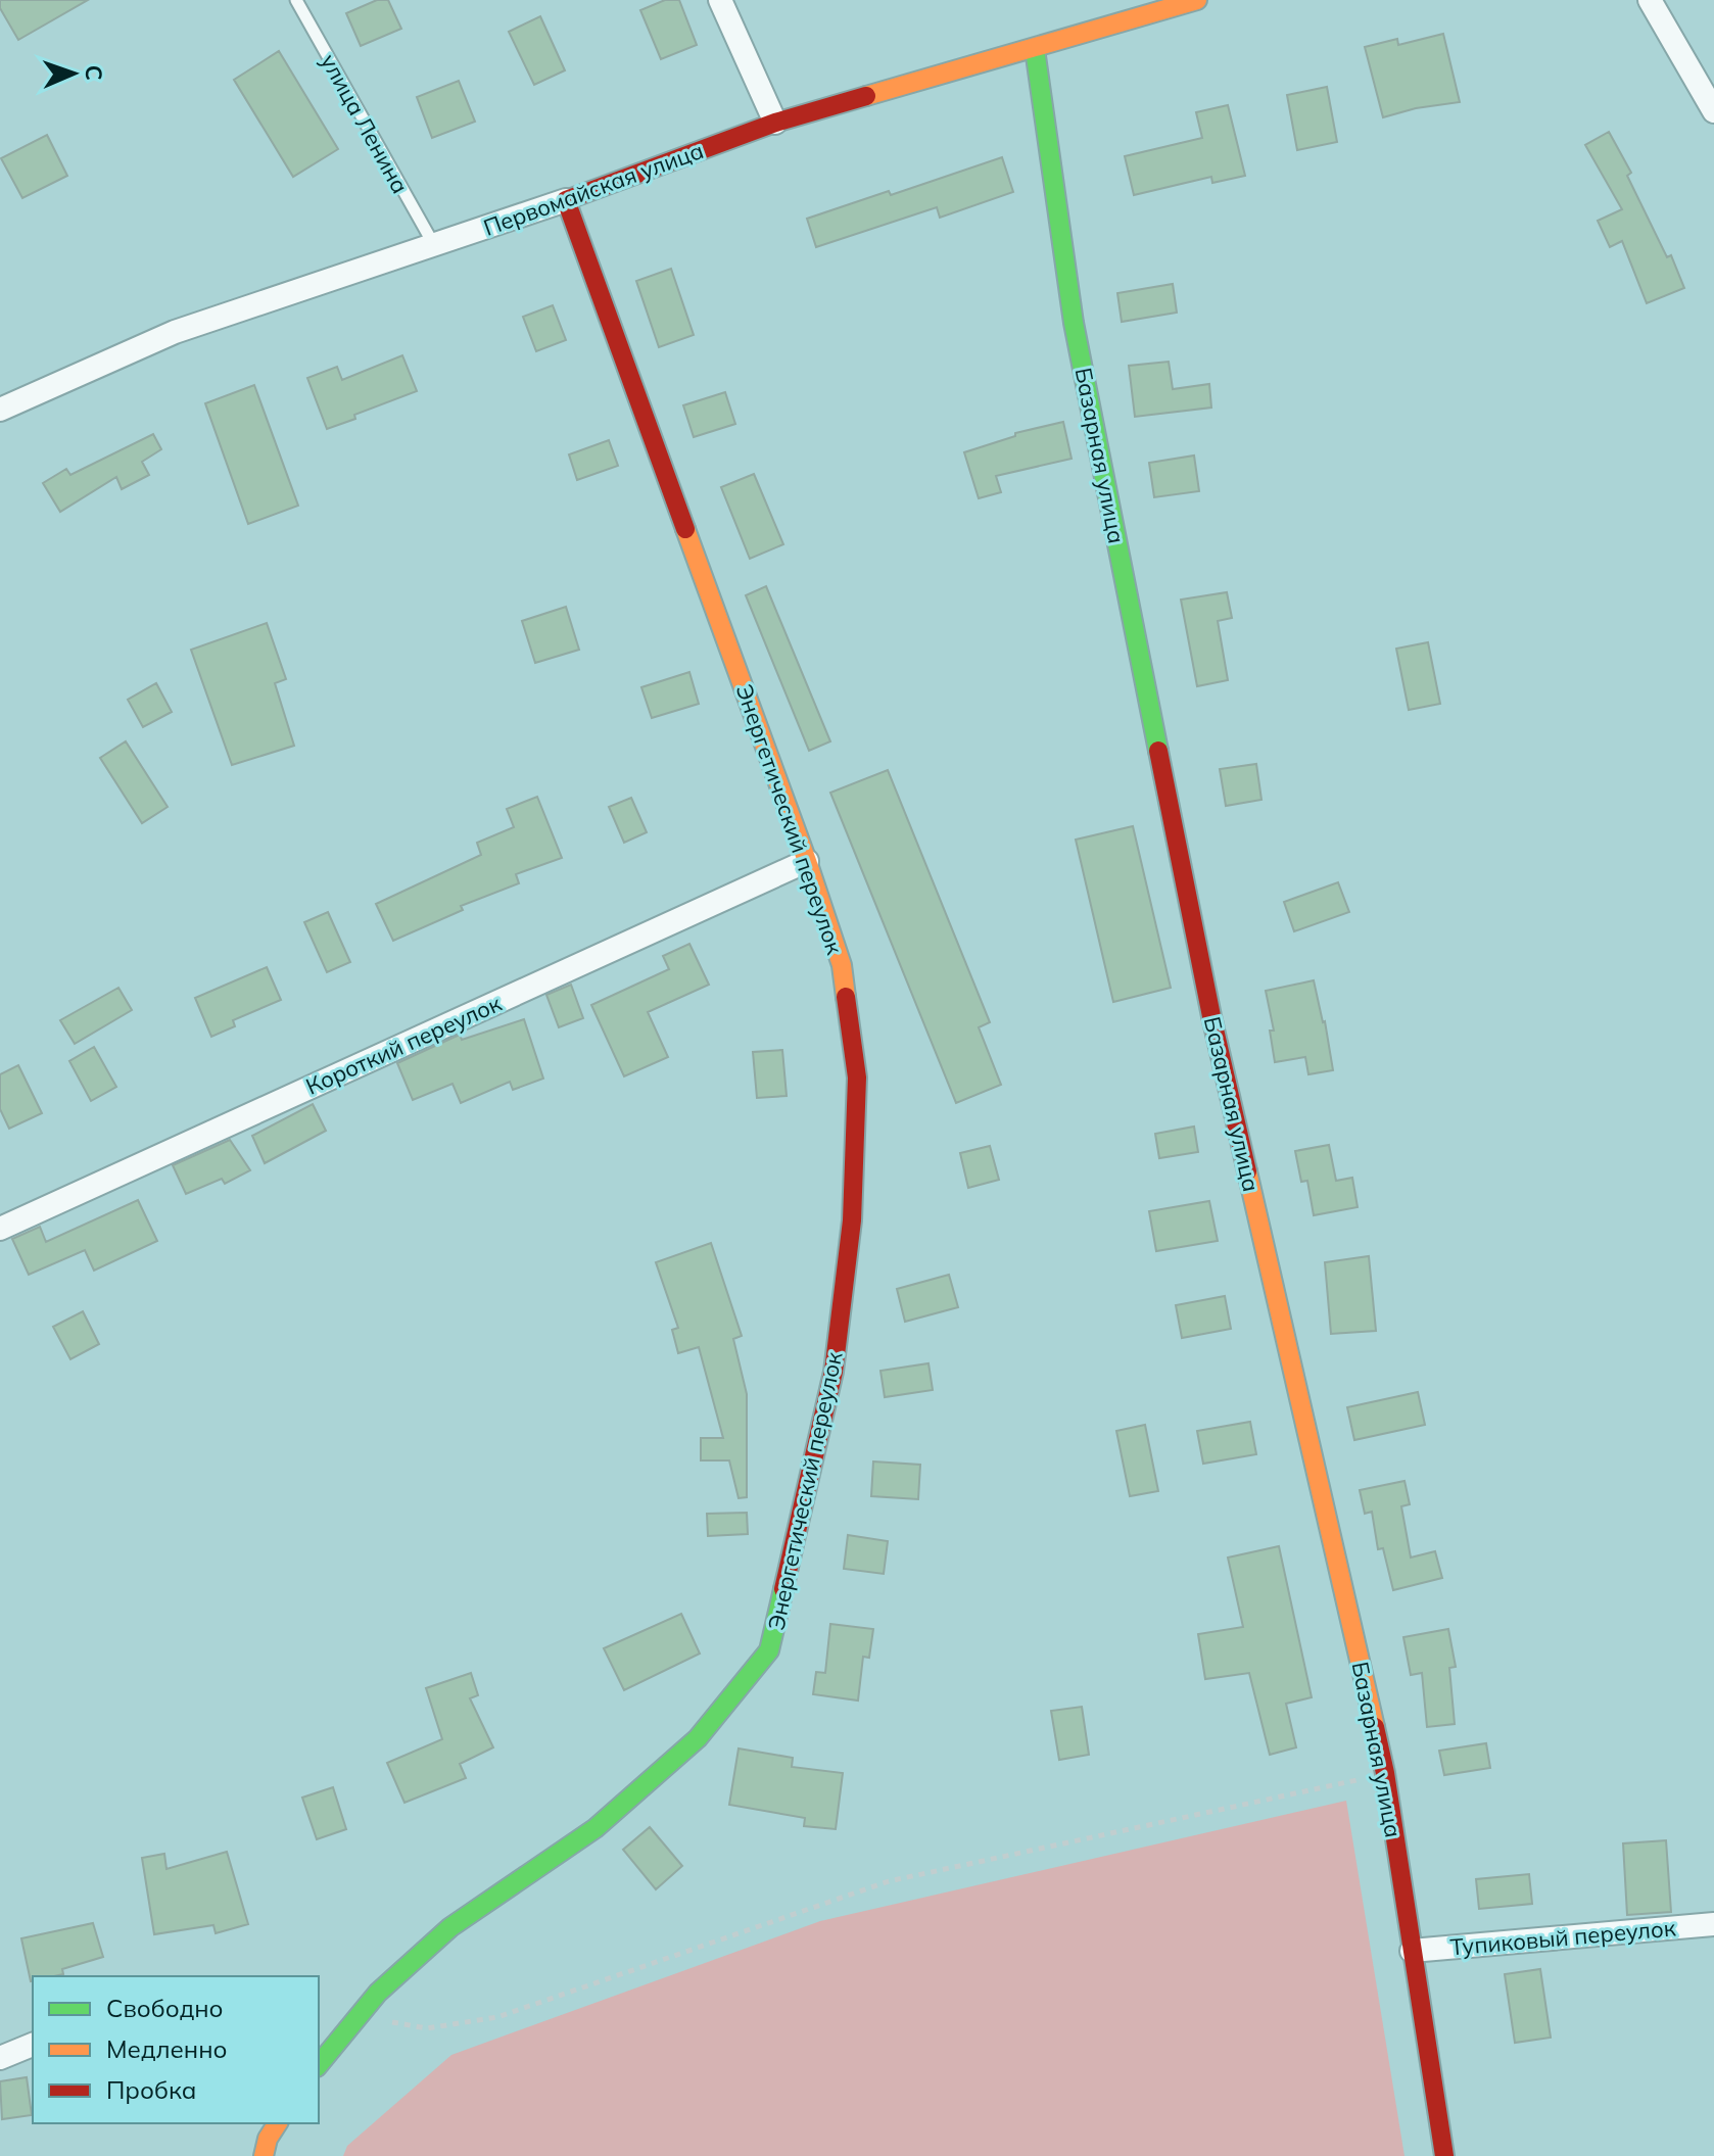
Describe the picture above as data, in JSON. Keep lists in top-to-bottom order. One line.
{"streets":{"street":["Первомайская улица","Базарная улица","Энергетический переулок","Короткий переулок","Тупиковый переулок"],"lane":["улица Ленина"]},"crossings":[["улица Ленина","Первомайская улица"],["Первомайская улица","Базарная улица"],["Первомайская улица","Энергетический переулок"],["Базарная улица","Тупиковый переулок"],["Энергетический переулок","Короткий переулок"]],"legend":["Свободно","Медленно","Пробка"],"north":"right"}
